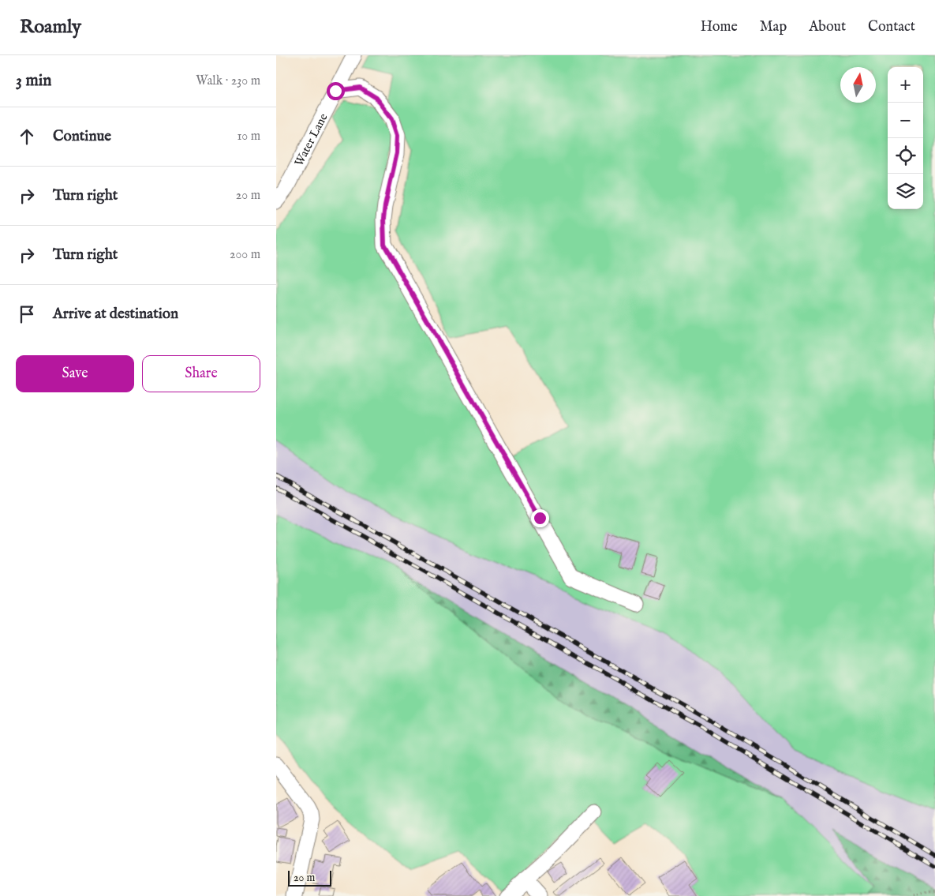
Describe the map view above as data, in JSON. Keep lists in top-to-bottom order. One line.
{"streets":{"street":["Water Lane"]},"scale_bar":"20 m","north":"top","page":{"header":"Roamly","nav":["Home","Map","About","Contact"],"heading":["3 min","Walk · 230 m"],"map_buttons":["+","−"],"list":[["Continue","10 m"],["Turn right","20 m"],["Turn right","200 m"],"Arrive at destination"],"buttons":["Save","Share"],"scale":"20 m"}}
